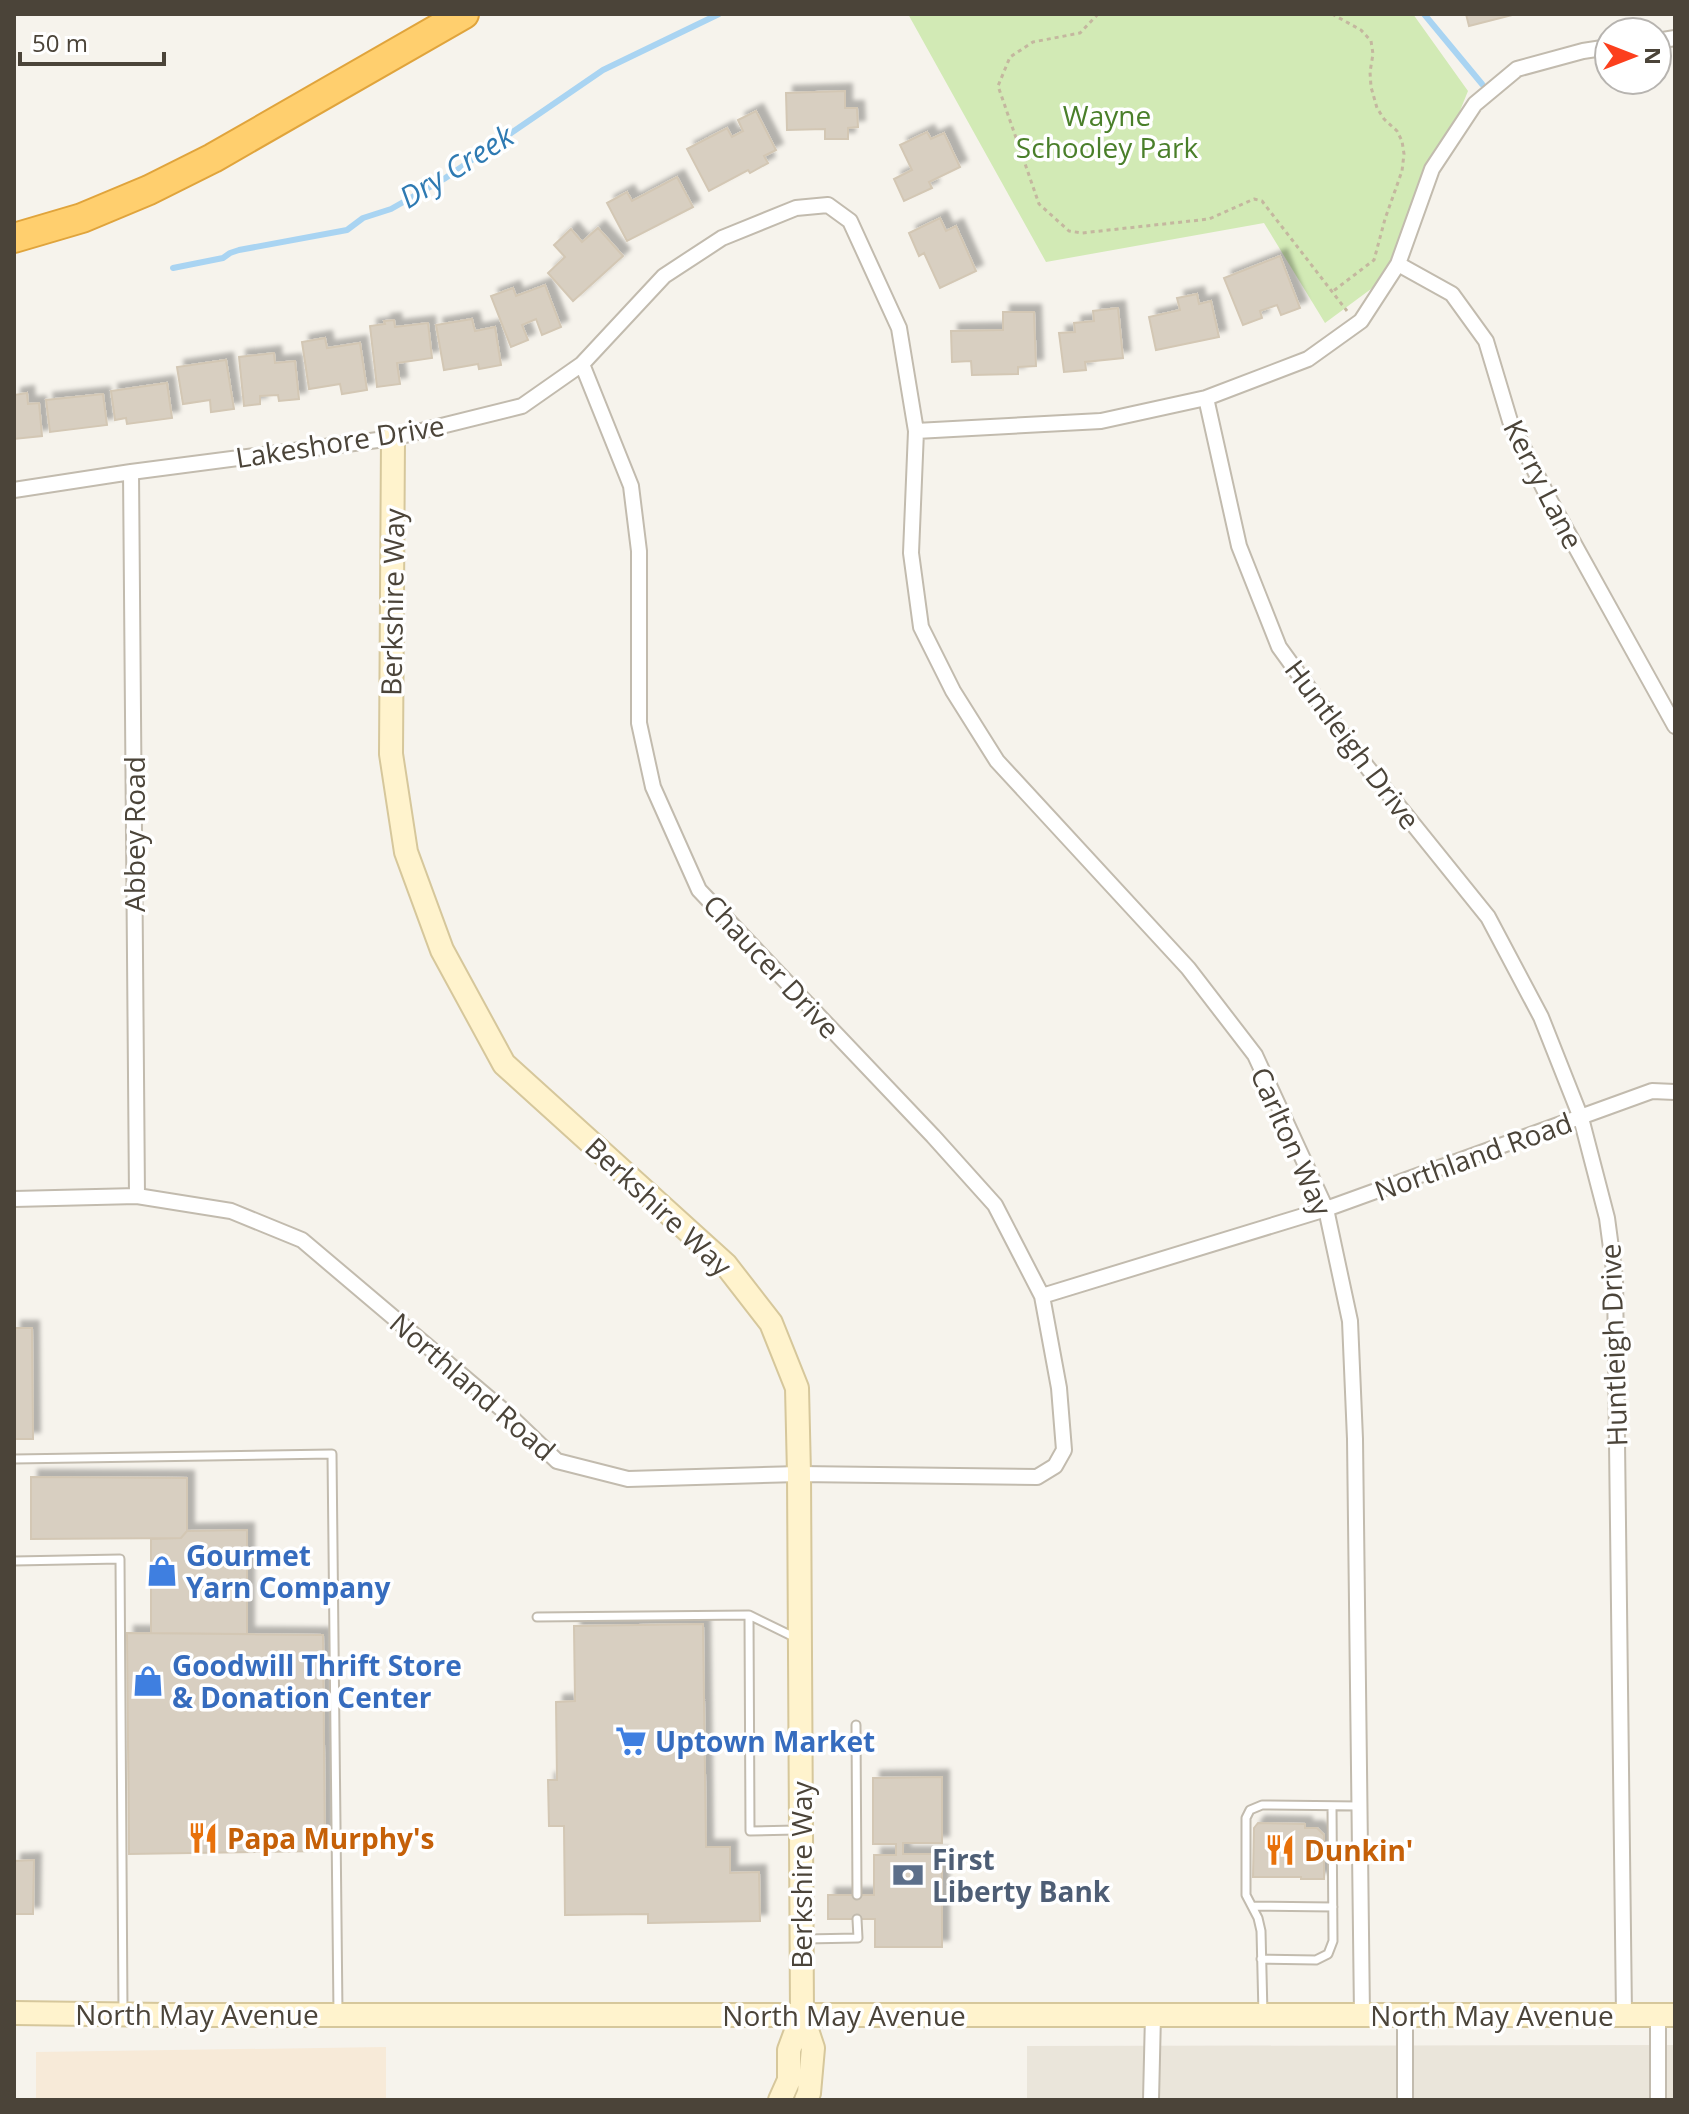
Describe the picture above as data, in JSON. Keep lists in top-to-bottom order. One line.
{"streets":{"street":["Lakeshore Drive","Kerry Lane","Berkshire Way","Huntleigh Drive","Abbey Road","Chaucer Drive","Carlton Way","Northland Road","North May Avenue"]},"crossings":[["Lakeshore Drive","Berkshire Way"],["Lakeshore Drive","Abbey Road"],["Lakeshore Drive","Chaucer Drive"],["Lakeshore Drive","Carlton Way"],["Berkshire Way","Northland Road"],["Berkshire Way","North May Avenue"],["Huntleigh Drive","Northland Road"],["Huntleigh Drive","North May Avenue"],["Abbey Road","Northland Road"],["Chaucer Drive","Northland Road"],["Carlton Way","Northland Road"],["Carlton Way","North May Avenue"]],"water":["Dry Creek"],"parks":["Wayne Schooley Park"],"places":{"shop":["Gourmet Yarn Company","Goodwill Thrift Store & Donation Center"],"supermarket":["Uptown Market"],"restaurant":["Papa Murphy's","Dunkin'"],"bank":["First Liberty Bank"]},"scale_bar":"50 m","north":"right"}
